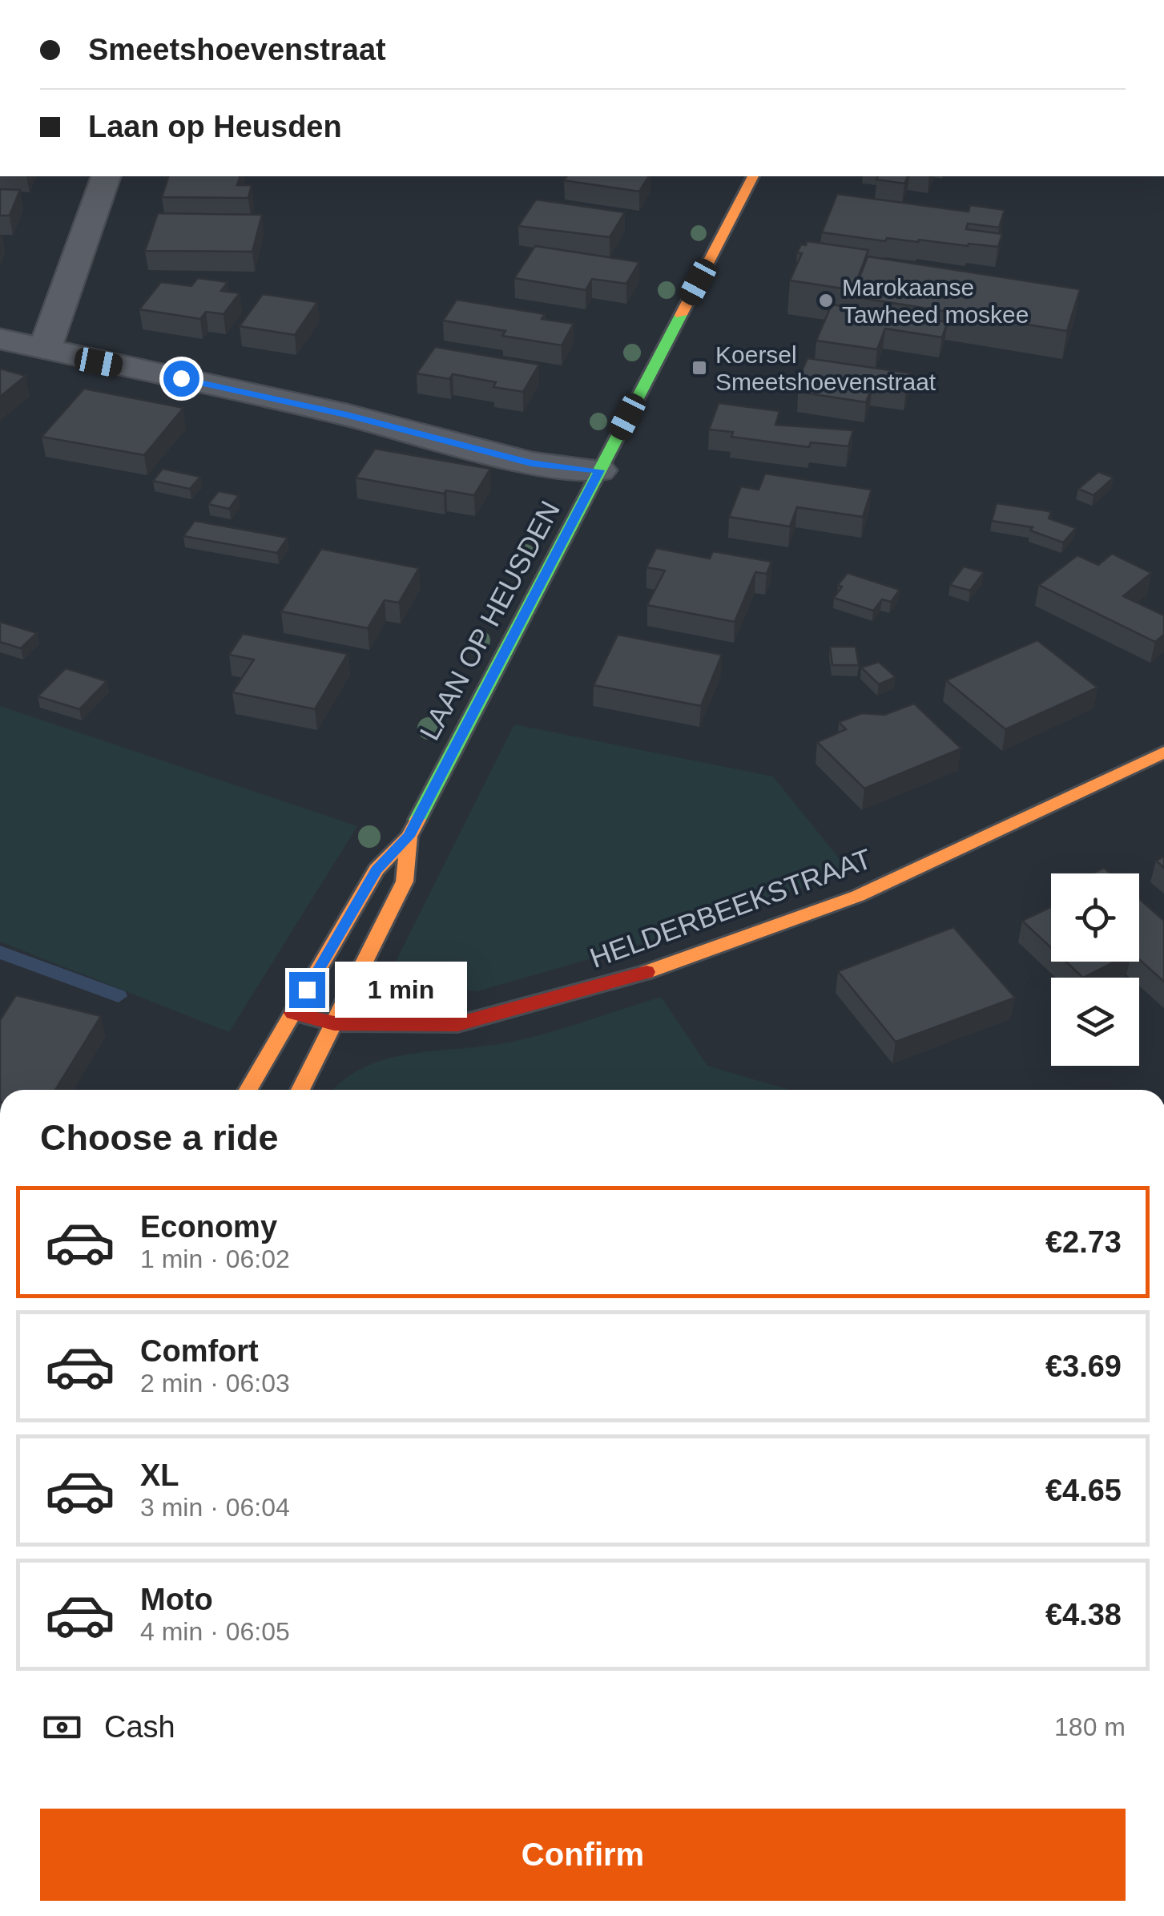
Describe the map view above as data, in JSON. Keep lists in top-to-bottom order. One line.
{"streets":{"street":["LAAN OP HEUSDEN","HELDERBEEKSTRAAT"]},"crossings":[["LAAN OP HEUSDEN","HELDERBEEKSTRAAT"]],"places":{"other":["Marokaanse Tawheed moskee"],"transit":["Koersel Smeetshoevenstraat"]},"page":{"banner":["Smeetshoevenstraat","Laan op Heusden"],"bubble":"1 min","heading":"Choose a ride","list":[{"name":"Economy","note":"1 min · 06:02","value":"€2.73"},{"name":"Comfort","note":"2 min · 06:03","value":"€3.69"},{"name":"XL","note":"3 min · 06:04","value":"€4.65"},{"name":"Moto","note":"4 min · 06:05","value":"€4.38"}],"pay":["Cash","180 m"],"buttons":"Confirm"}}
